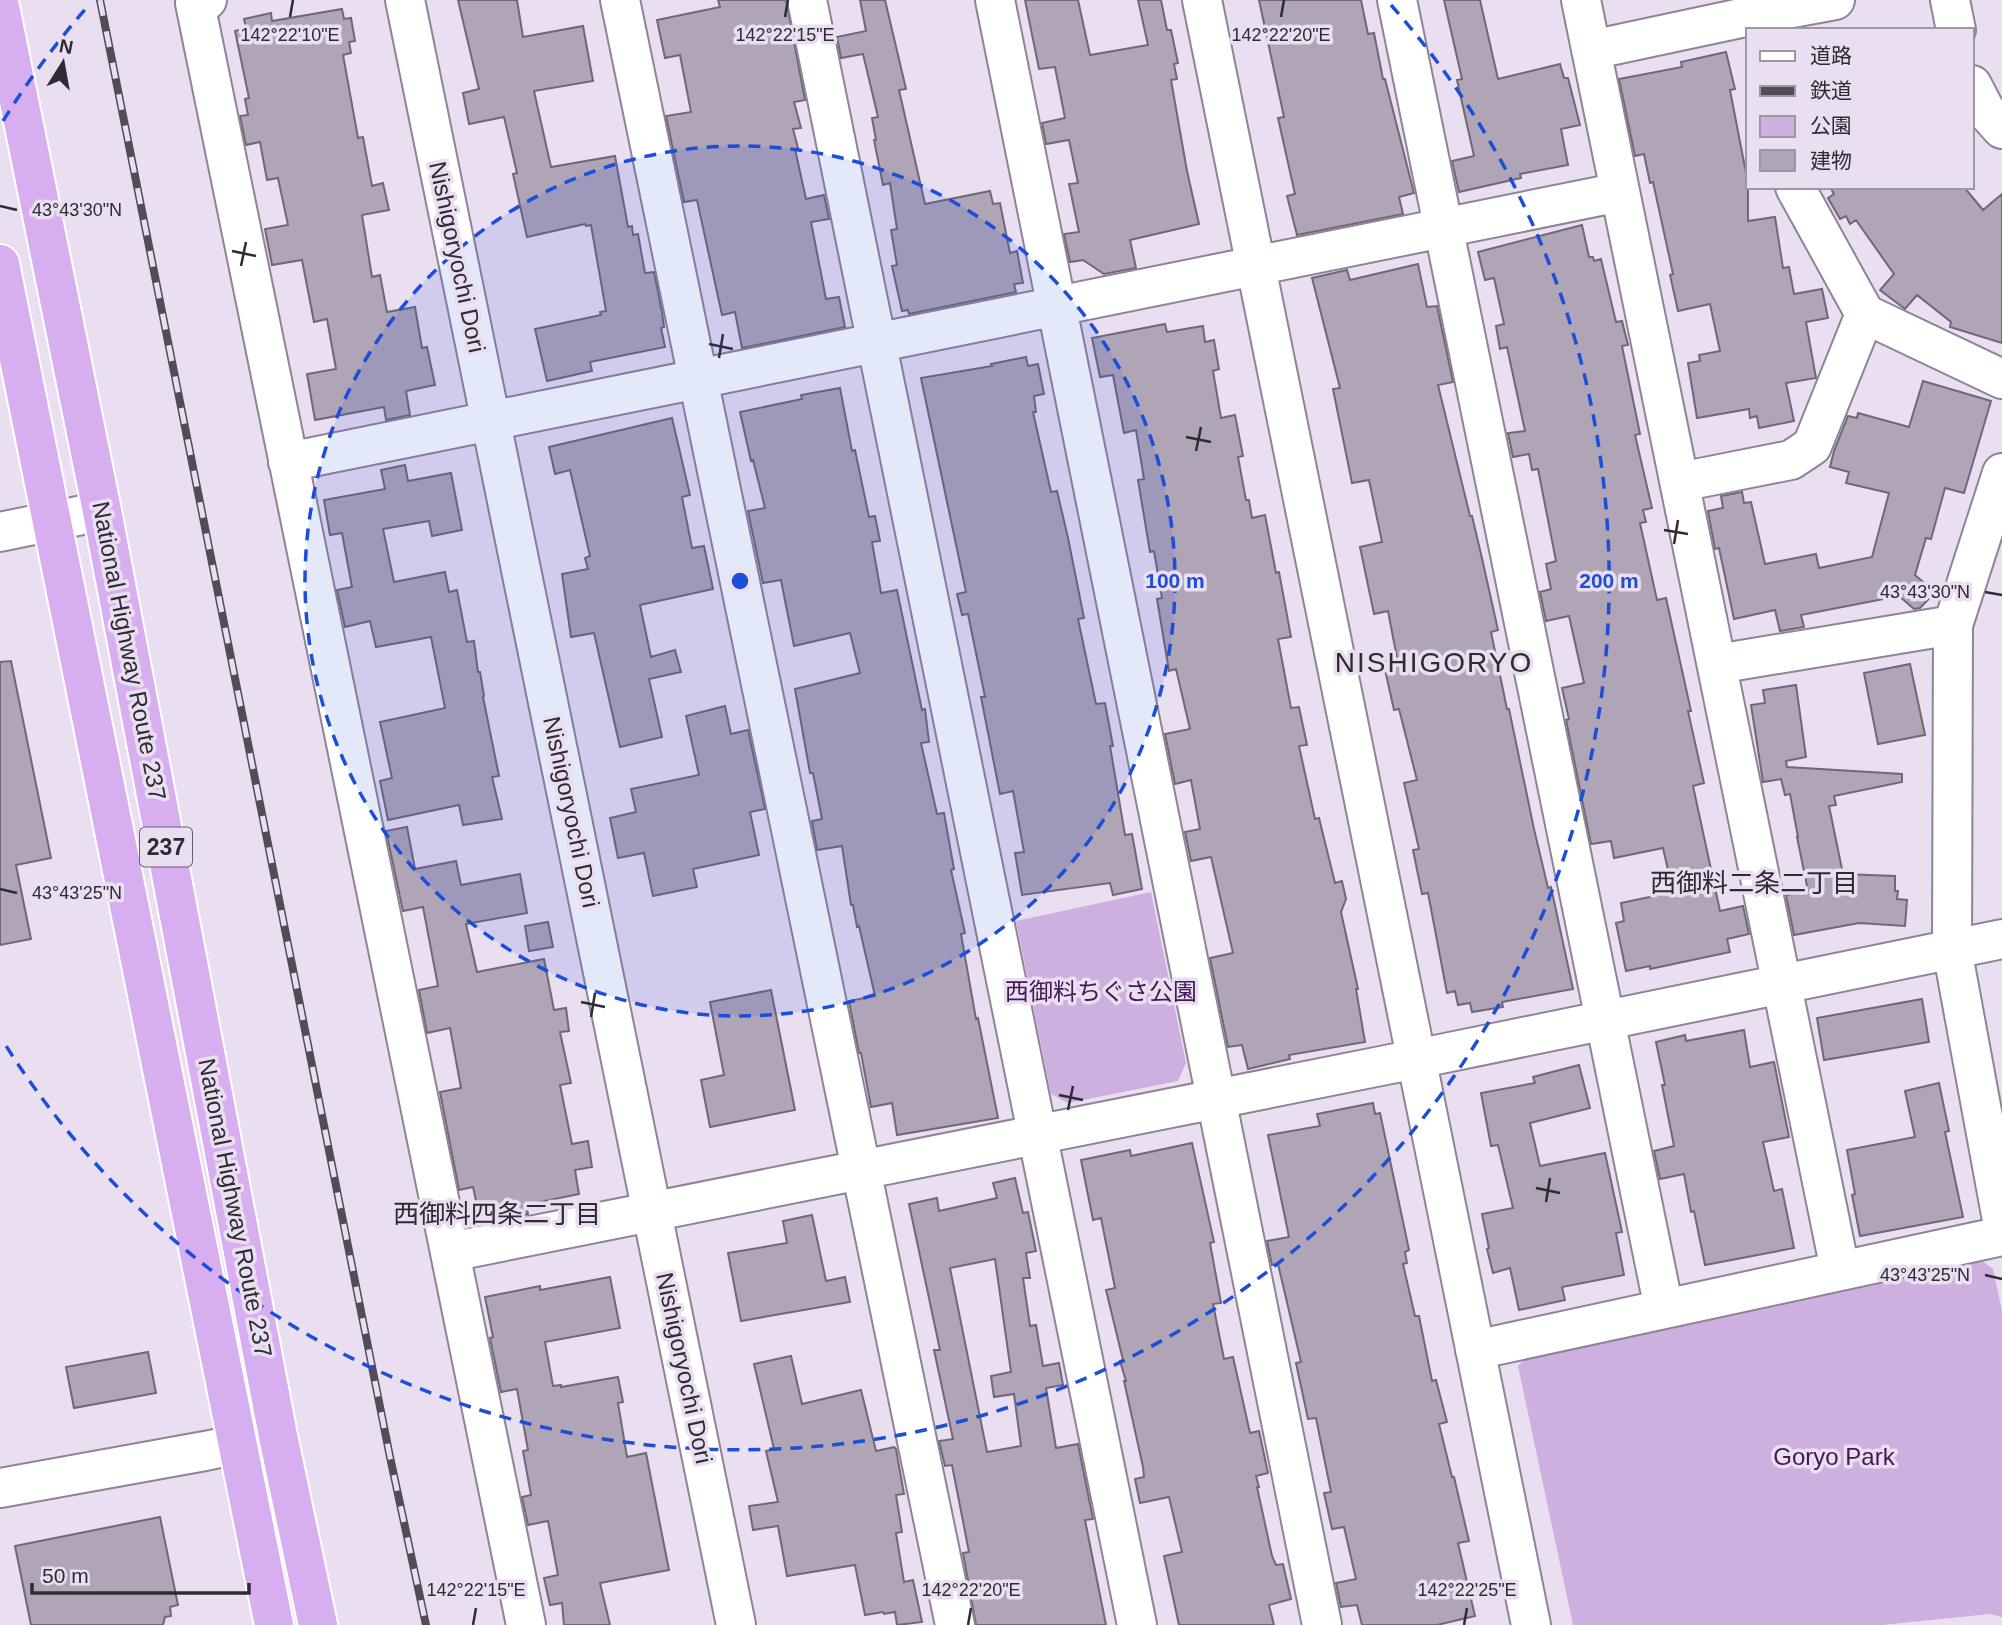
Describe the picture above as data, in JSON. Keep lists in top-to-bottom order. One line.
{"streets":{"highway":["National Highway Route 237","237"],"street":["Nishigoryochi Dori"]},"districts":["NISHIGORYO","西御料二条二丁目","西御料四条二丁目"],"parks":["西御料ちぐさ公園","Goryo Park"],"legend":["道路","鉄道","公園","建物"],"scale_bar":"50 m","north":"top","coordinates":["142°22'10\"E","142°22'15\"E","142°22'20\"E","43°43'30\"N","43°43'25\"N","142°22'25\"E"],"rings":["100 m","200 m"]}
